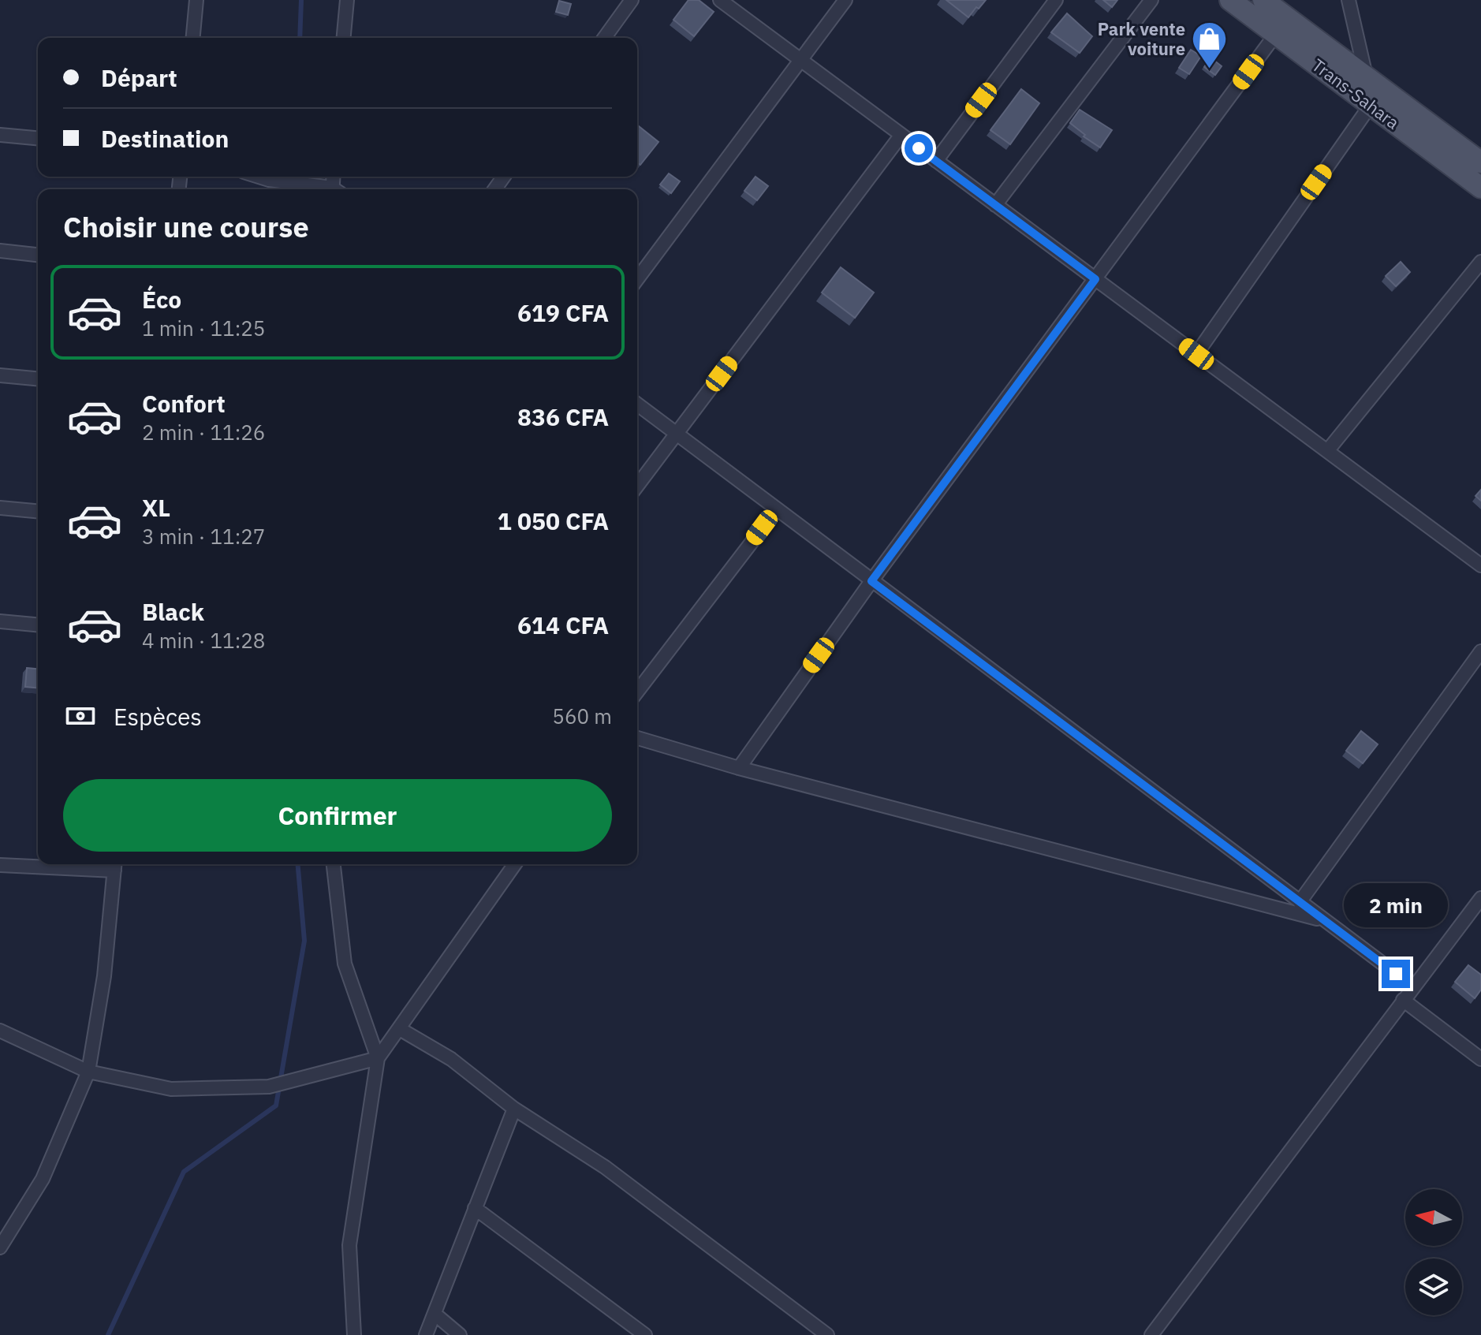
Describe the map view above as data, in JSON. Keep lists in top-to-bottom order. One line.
{"streets":{"main road":["Trans-Sahara"]},"places":{"shop":["Park vente voiture"]},"north":"left","page":{"banner":["Départ","Destination"],"heading":"Choisir une course","list":[{"name":"Éco","note":"1 min · 11:25","value":"619 CFA"},{"name":"Confort","note":"2 min · 11:26","value":"836 CFA"},{"name":"XL","note":"3 min · 11:27","value":"1 050 CFA"},{"name":"Black","note":"4 min · 11:28","value":"614 CFA"}],"pay":["Espèces","560 m"],"buttons":"Confirmer","bubble":"2 min"}}
